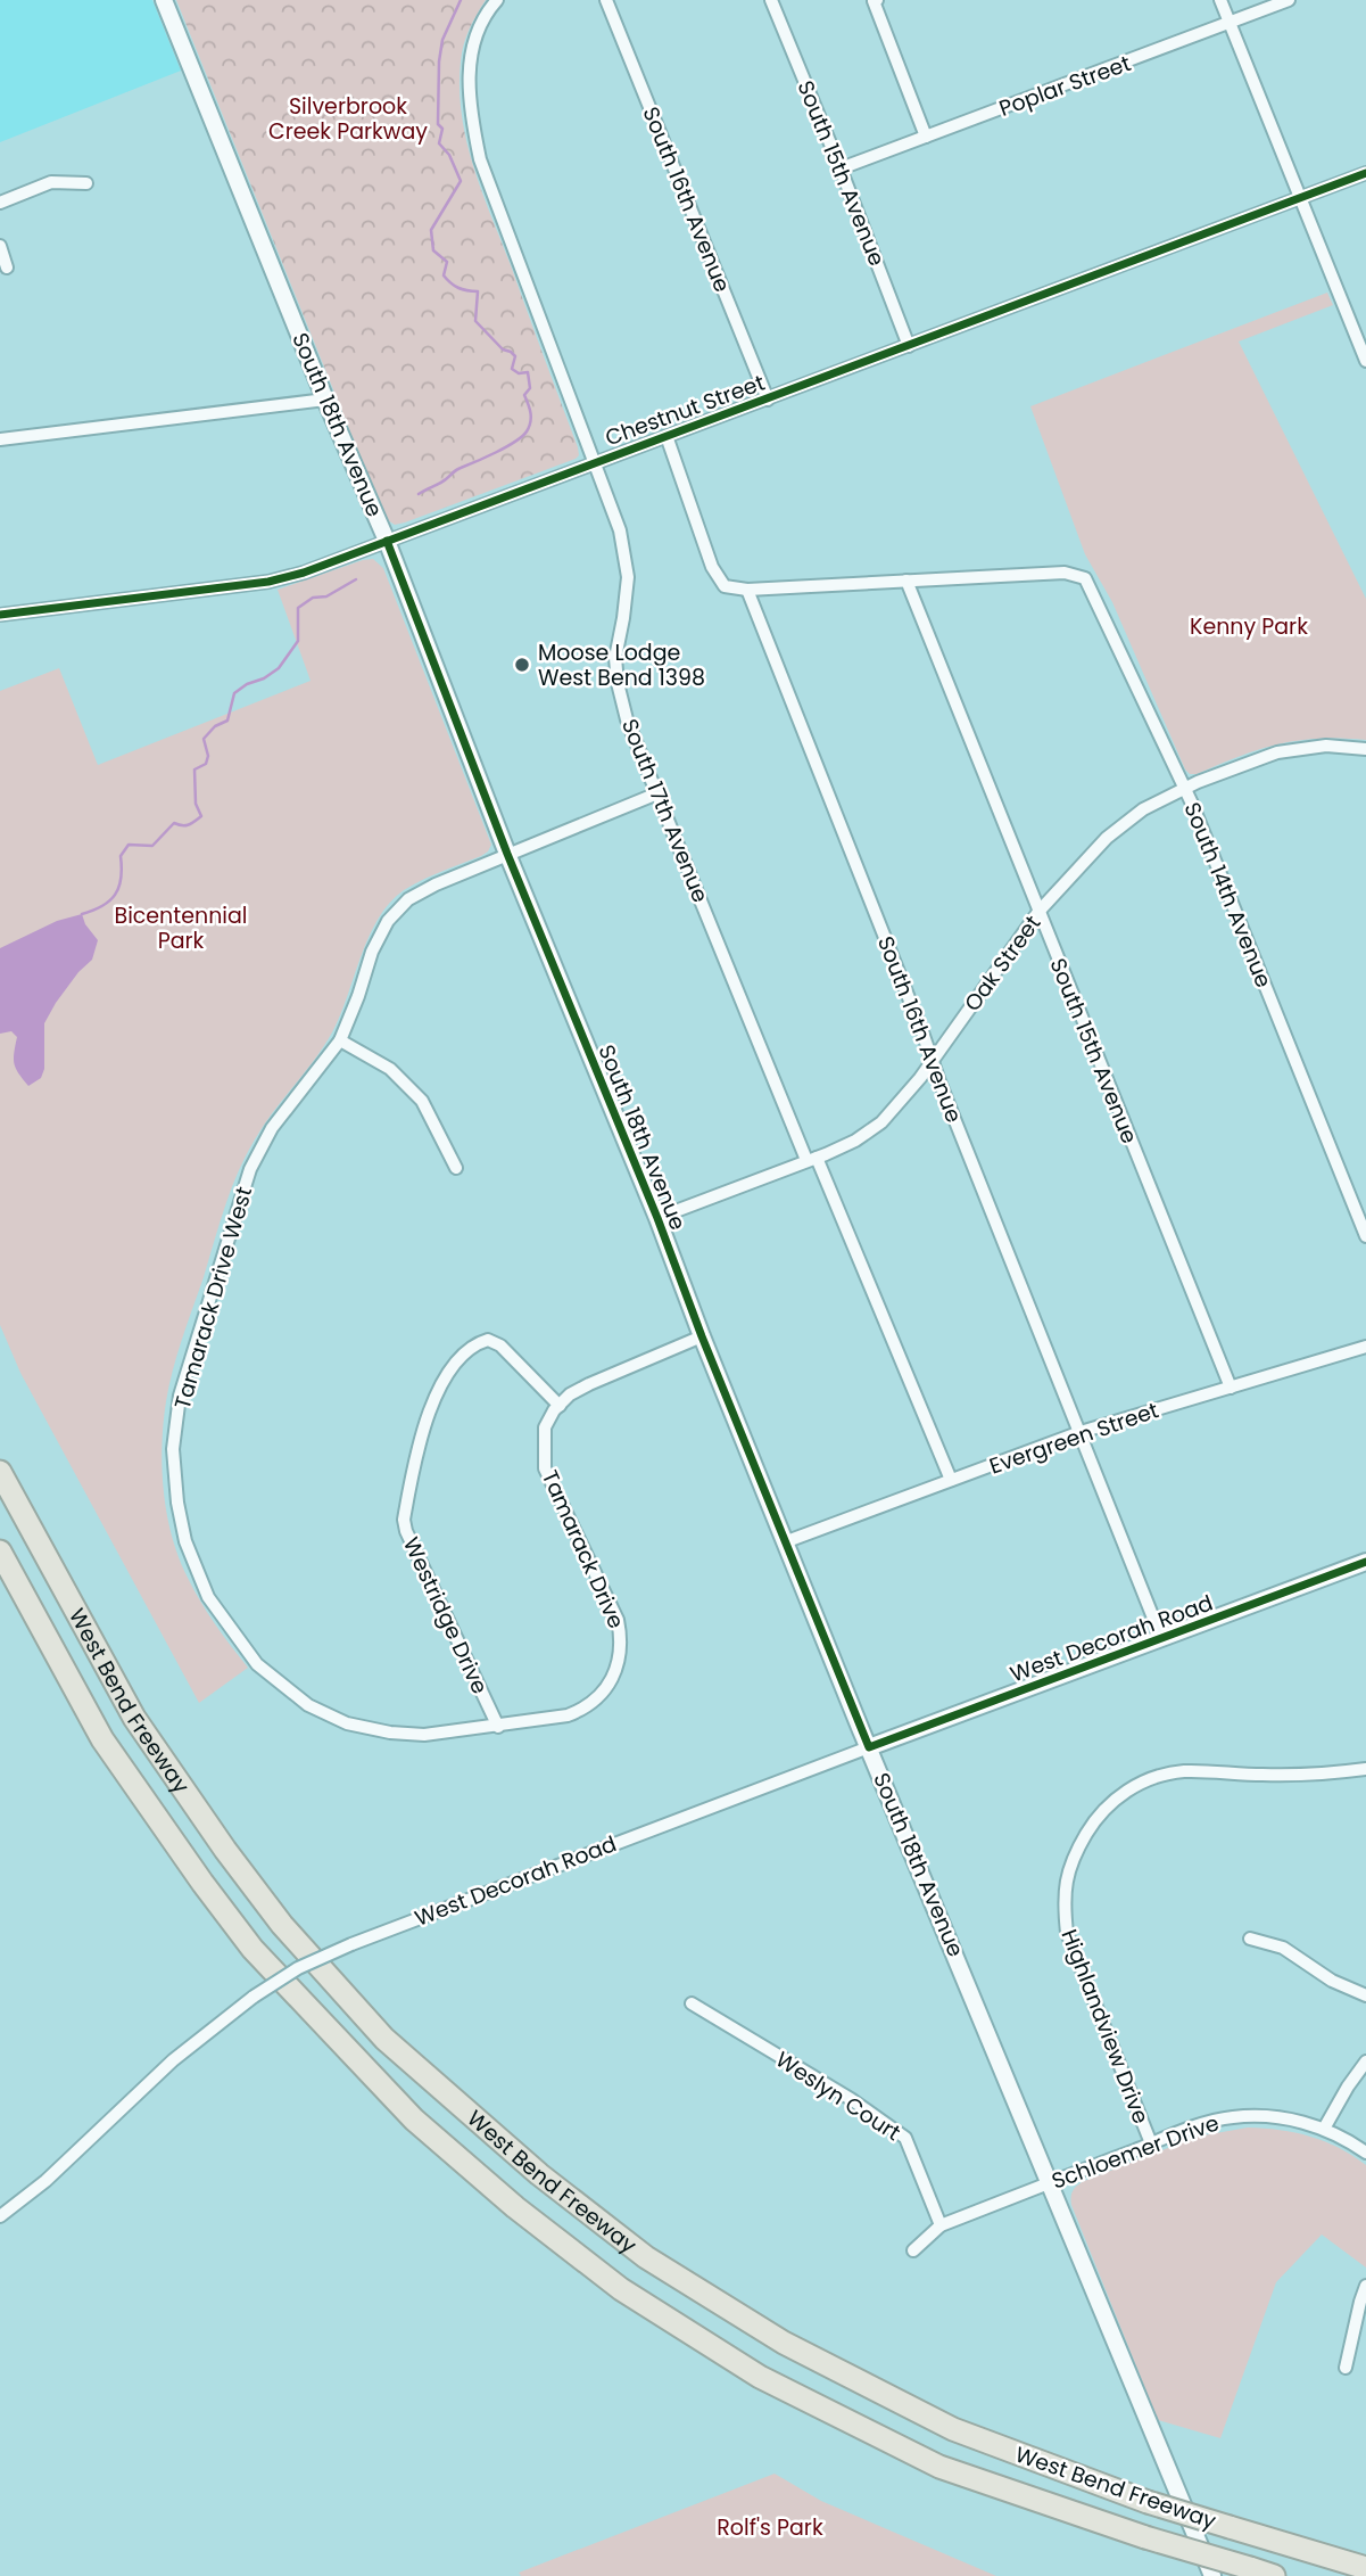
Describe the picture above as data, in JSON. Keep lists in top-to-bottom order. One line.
{"streets":{"highway":["West Bend Freeway"],"street":["Poplar Street","South 15th Avenue","South 16th Avenue","Chestnut Street","South 18th Avenue","South 17th Avenue","South 14th Avenue","Oak Street","Tamarack Drive West","Evergreen Street","Tamarack Drive","Westridge Drive","West Decorah Road","Highlandview Drive","Weslyn Court","Schloemer Drive"]},"crossings":[["Poplar Street","South 15th Avenue"],["South 15th Avenue","Chestnut Street"],["South 15th Avenue","South 14th Avenue"],["South 15th Avenue","Oak Street"],["South 15th Avenue","Evergreen Street"],["South 16th Avenue","Chestnut Street"],["South 16th Avenue","Oak Street"],["South 16th Avenue","Evergreen Street"],["South 16th Avenue","West Decorah Road"],["Chestnut Street","South 18th Avenue"],["Chestnut Street","South 17th Avenue"],["South 18th Avenue","Oak Street"],["South 18th Avenue","Tamarack Drive West"],["South 18th Avenue","Evergreen Street"],["South 18th Avenue","West Decorah Road"],["South 18th Avenue","Schloemer Drive"],["South 17th Avenue","Oak Street"],["South 17th Avenue","Tamarack Drive West"],["South 17th Avenue","Evergreen Street"],["South 14th Avenue","Oak Street"],["Tamarack Drive West","Tamarack Drive"],["Tamarack Drive West","Westridge Drive"],["Tamarack Drive","Westridge Drive"],["Highlandview Drive","Schloemer Drive"],["Weslyn Court","Schloemer Drive"]],"parks":["Silverbrook Creek Parkway","Kenny Park","Bicentennial Park","Rolf's Park"],"places":["Moose Lodge West Bend 1398"]}
